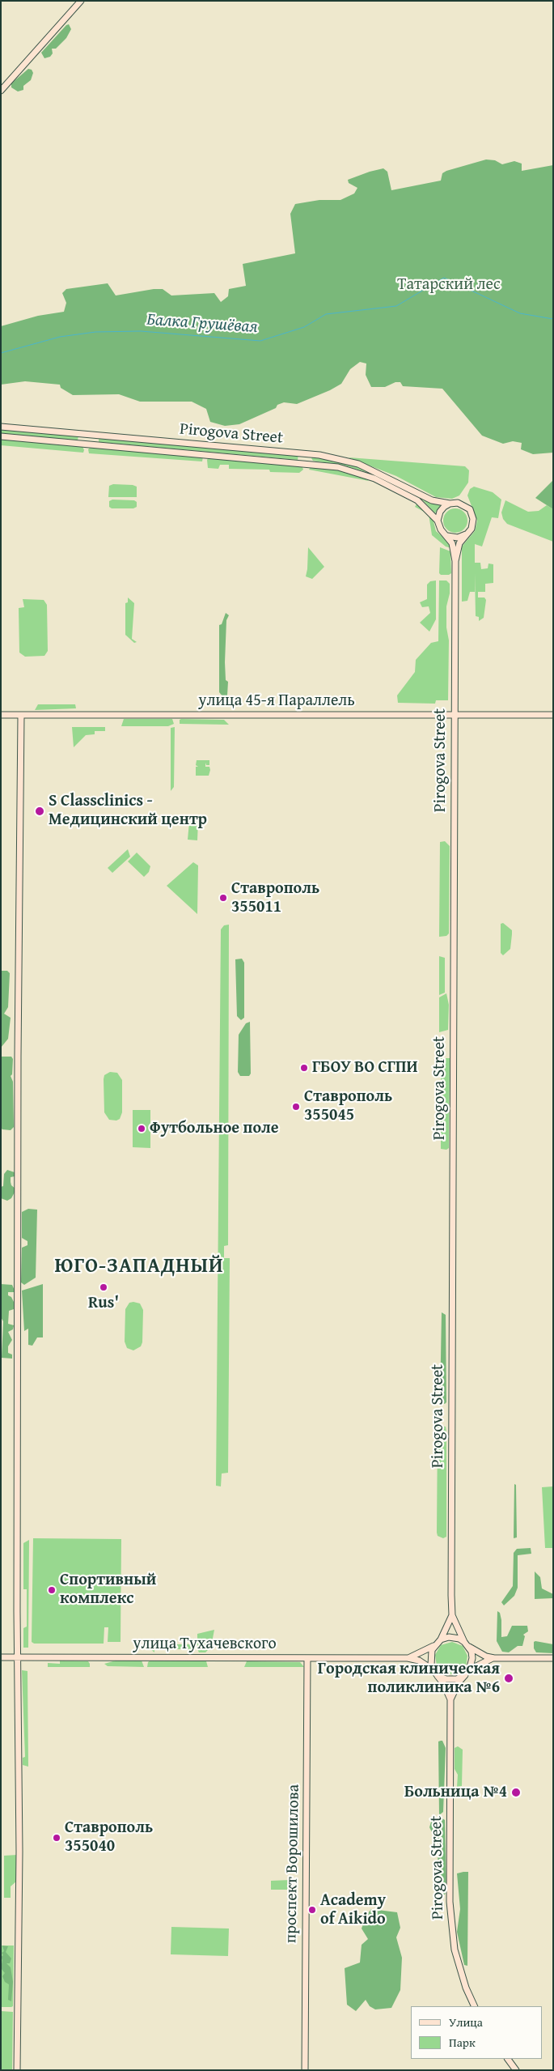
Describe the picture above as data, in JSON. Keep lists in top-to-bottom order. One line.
{"streets":{"main road":["Pirogova Street","улица 45-я Параллель","улица Тухачевского","проспект Ворошилова"]},"crossings":[["Pirogova Street","улица 45-я Параллель"],["Pirogova Street","улица Тухачевского"],["улица Тухачевского","проспект Ворошилова"]],"districts":["ЮГО-ЗАПАДНЫЙ"],"water":["Балка Грушёвая"],"parks":["Татарский лес"],"places":["S Classclinics - Медицинский центр","Ставрополь 355011","ГБОУ ВО СГПИ","Ставрополь 355045","Футбольное поле","Rus'","Спортивный комплекс","Городская клиническая поликлиника №6","Больница №4","Ставрополь 355040","Academy of Aikido"],"legend":["Улица","Парк"]}
